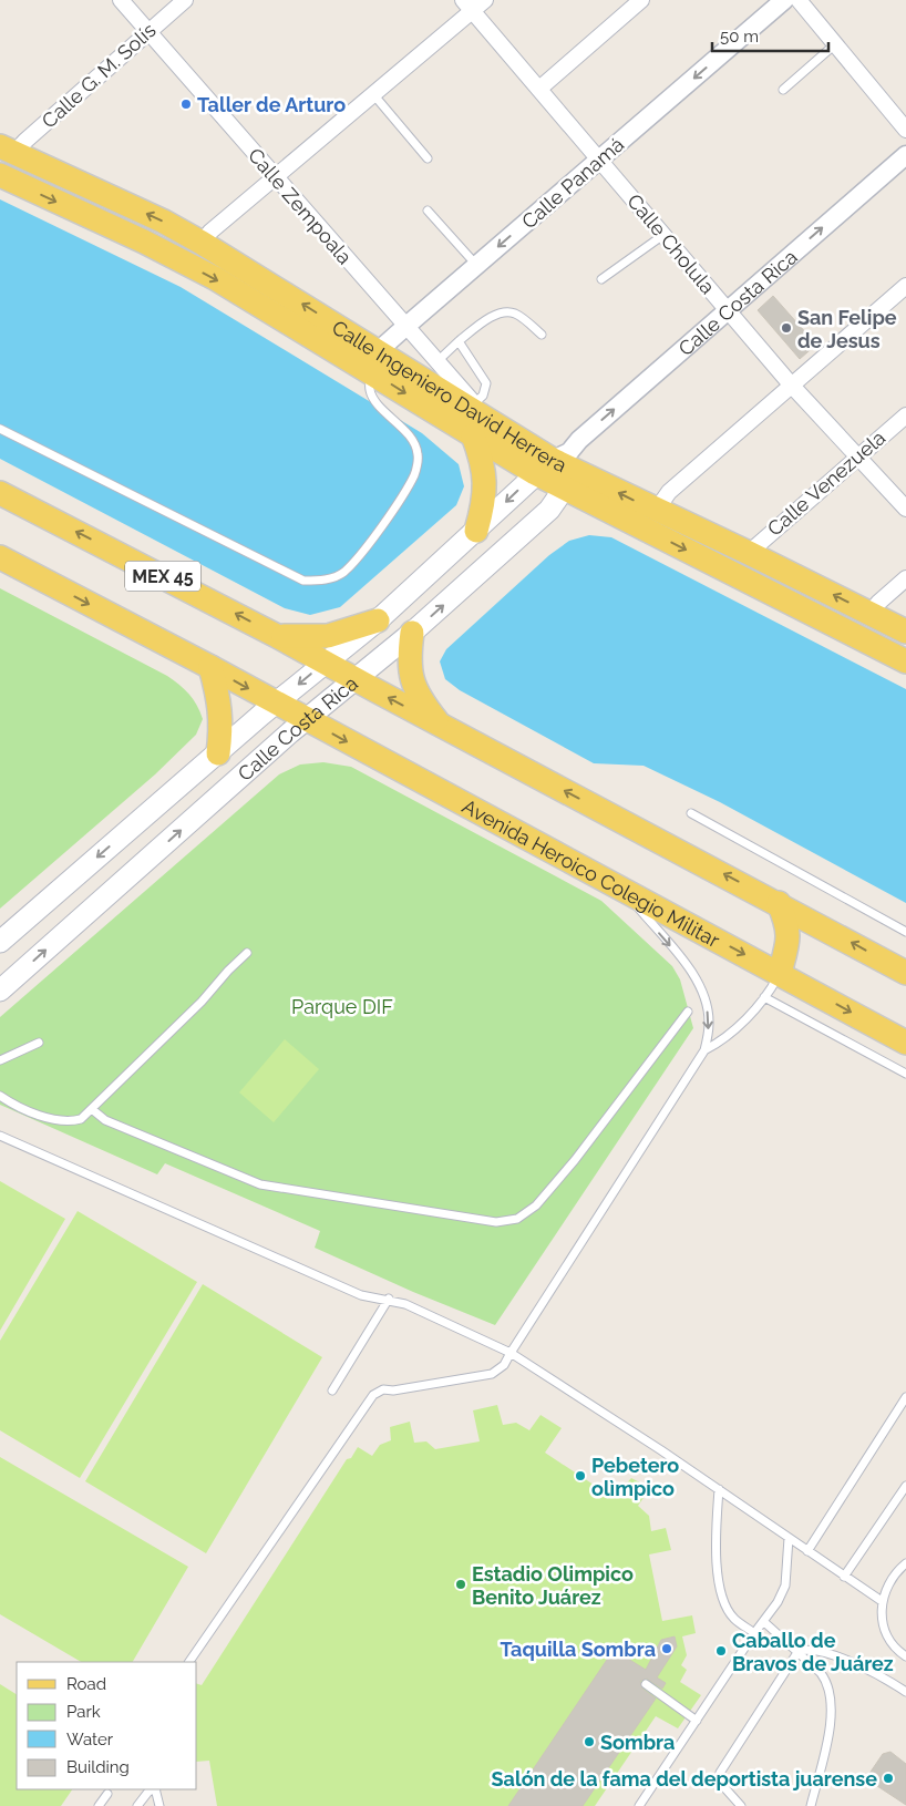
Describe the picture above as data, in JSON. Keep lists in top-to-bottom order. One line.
{"streets":{"main road":["Calle Costa Rica","Calle Ingeniero David Herrera","MEX 45","Avenida Heroico Colegio Militar"],"street":["Calle G. M. Solís","Calle Panamá","Calle Zempoala","Calle Cholula","Calle Venezuela"]},"crossings":[["Calle G. M. Solís","Calle Zempoala"],["Calle G. M. Solís","Calle Ingeniero David Herrera"],["Calle Panamá","Calle Zempoala"],["Calle Panamá","Calle Cholula"],["Calle Panamá","Calle Ingeniero David Herrera"],["Calle Zempoala","Calle Ingeniero David Herrera"],["Calle Cholula","Calle Costa Rica"],["Calle Cholula","Calle Venezuela"],["Calle Costa Rica","Calle Ingeniero David Herrera"],["Calle Costa Rica","MEX 45"],["Calle Costa Rica","Avenida Heroico Colegio Militar"],["Calle Ingeniero David Herrera","Calle Venezuela"],["MEX 45","Avenida Heroico Colegio Militar"]],"parks":["Parque DIF"],"places":["Taller de Arturo","San Felipe de Jesus","Pebetero olìmpico","Estadio Olimpico Benito Juárez","Taquilla Sombra","Caballo de Bravos de Juárez","Sombra","Salón de la fama del deportista juarense"],"legend":["Road","Park","Water","Building"],"scale_bar":"50 m"}
